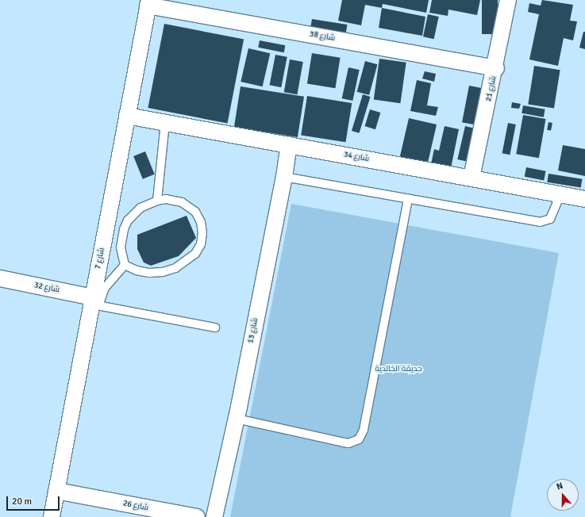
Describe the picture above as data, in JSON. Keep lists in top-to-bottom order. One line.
{"streets":{"street":["شارع 38","شارع 21","شارع 34","شارع 7","شارع 32","شارع 13","شارع 26"]},"crossings":[["شارع 38","شارع 21"],["شارع 38","شارع 7"],["شارع 21","شارع 34"],["شارع 34","شارع 7"],["شارع 34","شارع 13"],["شارع 7","شارع 32"],["شارع 7","شارع 26"]],"parks":["حديقة الخالدية"],"scale_bar":"20 m","north":"top"}
